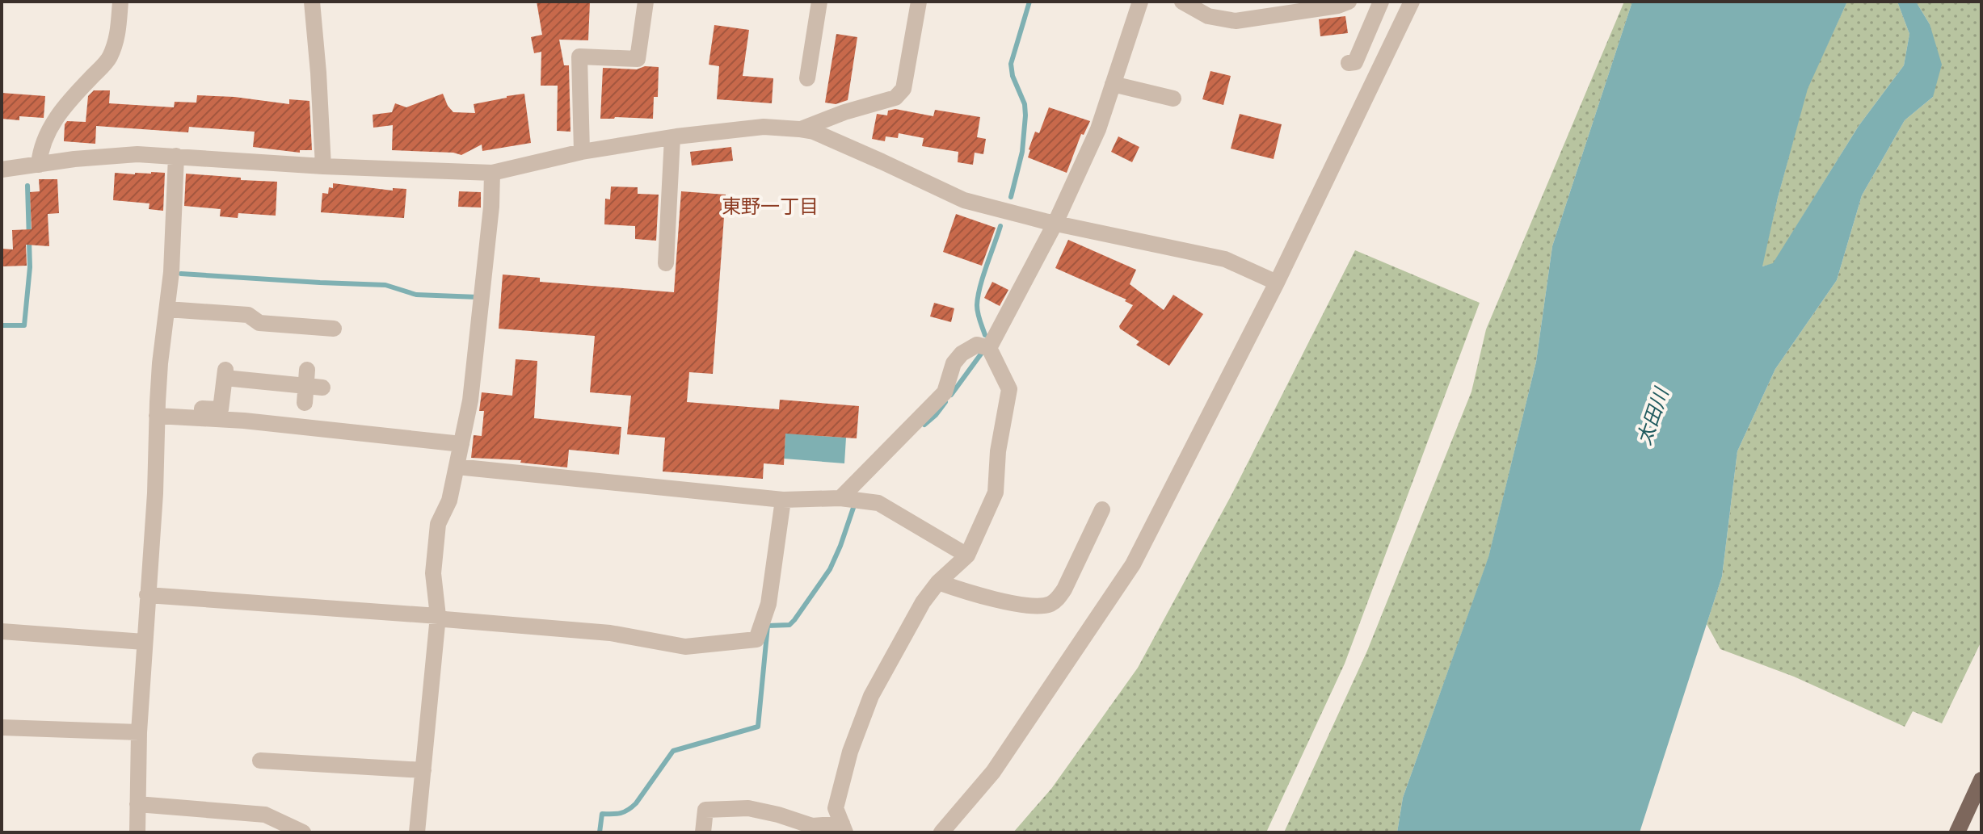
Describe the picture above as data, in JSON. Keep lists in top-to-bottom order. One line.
{"districts":["東野一丁目"],"water":["太田川"]}
